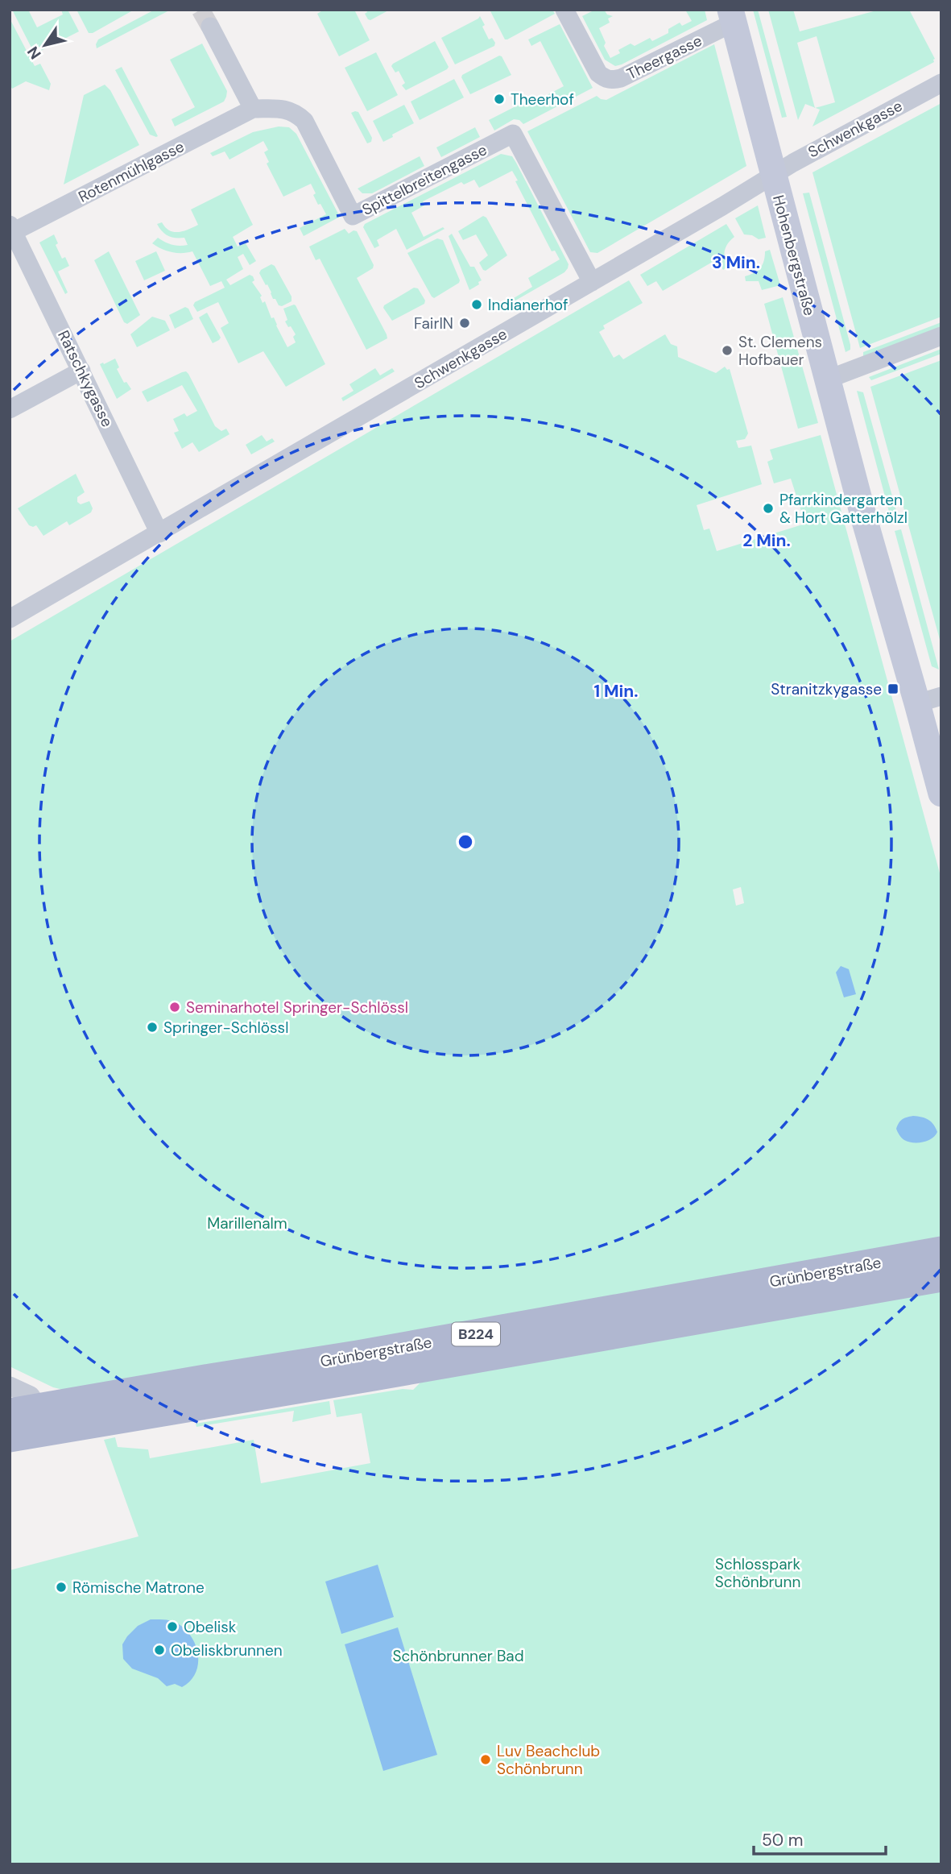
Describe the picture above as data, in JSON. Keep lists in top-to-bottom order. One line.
{"streets":{"main road":["Grünbergstraße","B224"],"street":["Theergasse","Schwenkgasse","Rotenmühlgasse","Spittelbreitengasse","Hohenbergstraße","Ratschkygasse"]},"crossings":[["Theergasse","Hohenbergstraße"],["Schwenkgasse","Spittelbreitengasse"],["Schwenkgasse","Hohenbergstraße"],["Schwenkgasse","Ratschkygasse"],["Rotenmühlgasse","Spittelbreitengasse"],["Rotenmühlgasse","Ratschkygasse"]],"parks":["Marillenalm","Schlosspark Schönbrunn","Schönbrunner Bad"],"places":{"other":["Theerhof","Indianerhof","FairIN","St. Clemens Hofbauer","Pfarrkindergarten & Hort Gatterhölzl","Seminarhotel Springer-Schlössl","Springer-Schlössl","Römische Matrone","Obelisk","Obeliskbrunnen","Luv Beachclub Schönbrunn"],"transit":["Stranitzkygasse"]},"scale_bar":"50 m","north":"bottom left","rings":["3 Min.","2 Min.","1 Min."]}
